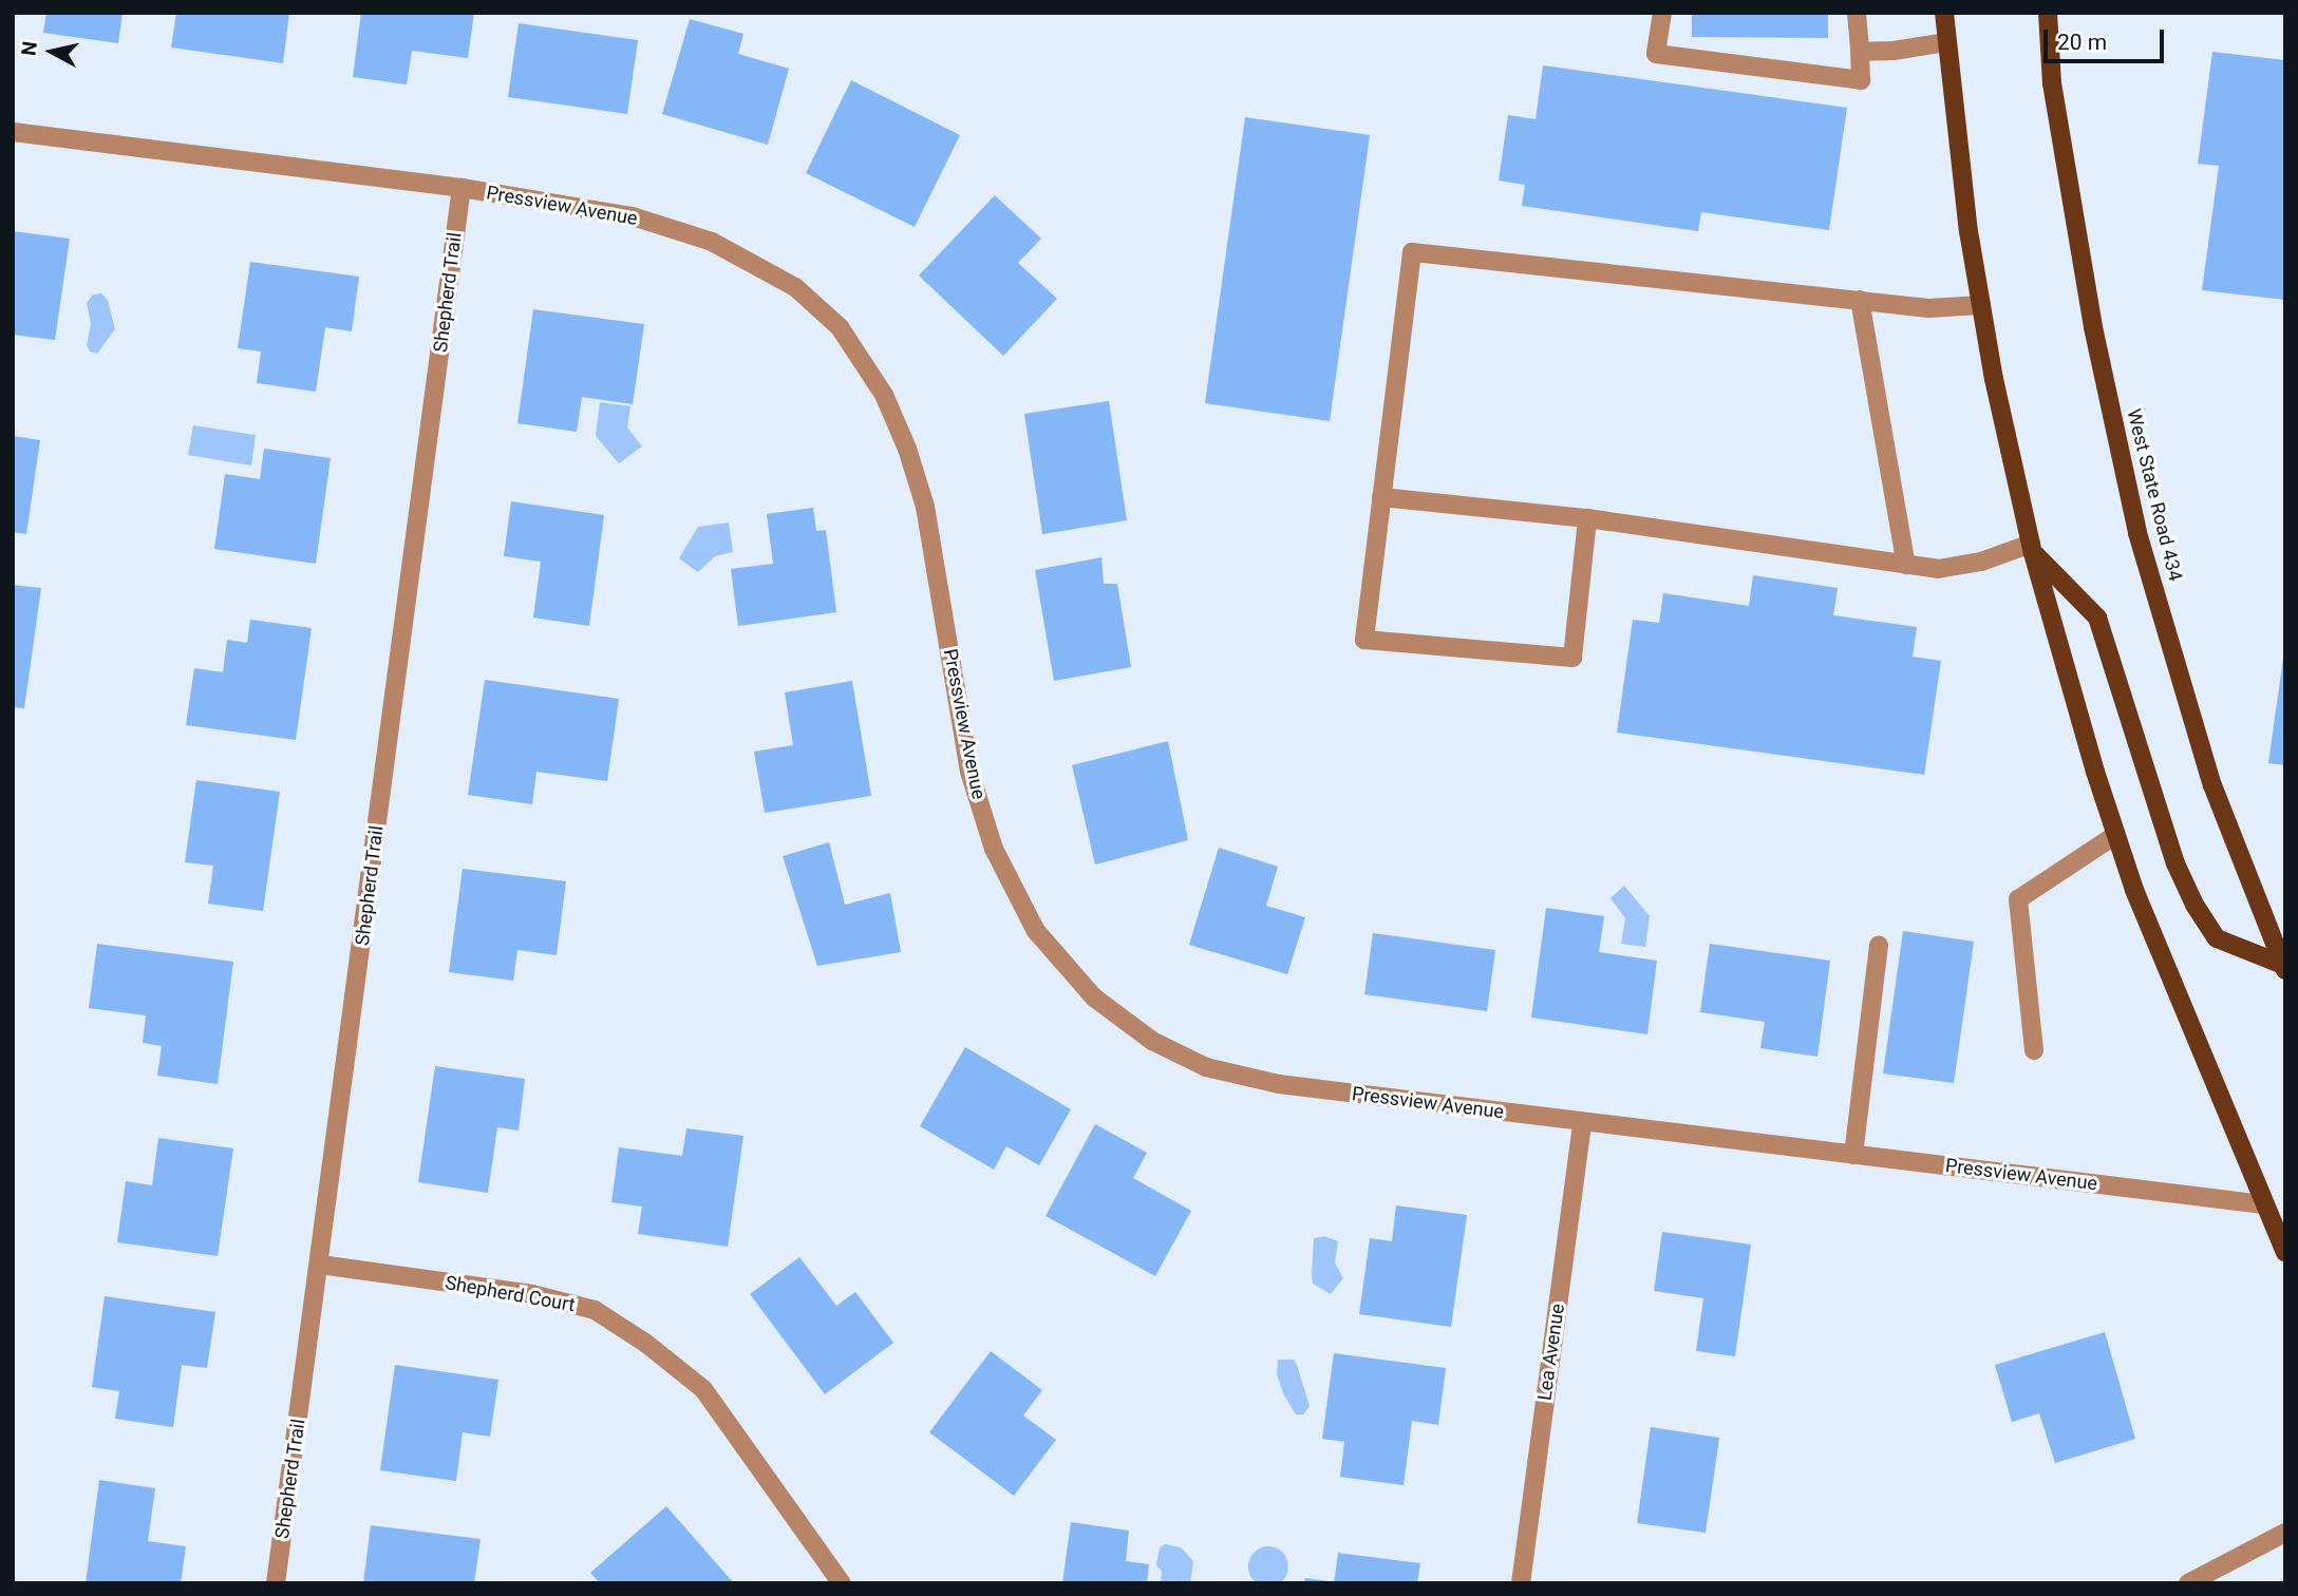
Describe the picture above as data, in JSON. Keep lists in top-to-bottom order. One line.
{"streets":{"main road":["West State Road 434"],"street":["Pressview Avenue","Shepherd Trail","Shepherd Court","Lea Avenue"]},"crossings":[["Pressview Avenue","Shepherd Trail"],["Pressview Avenue","Lea Avenue"],["Shepherd Trail","Shepherd Court"]],"scale_bar":"20 m","north":"left"}
